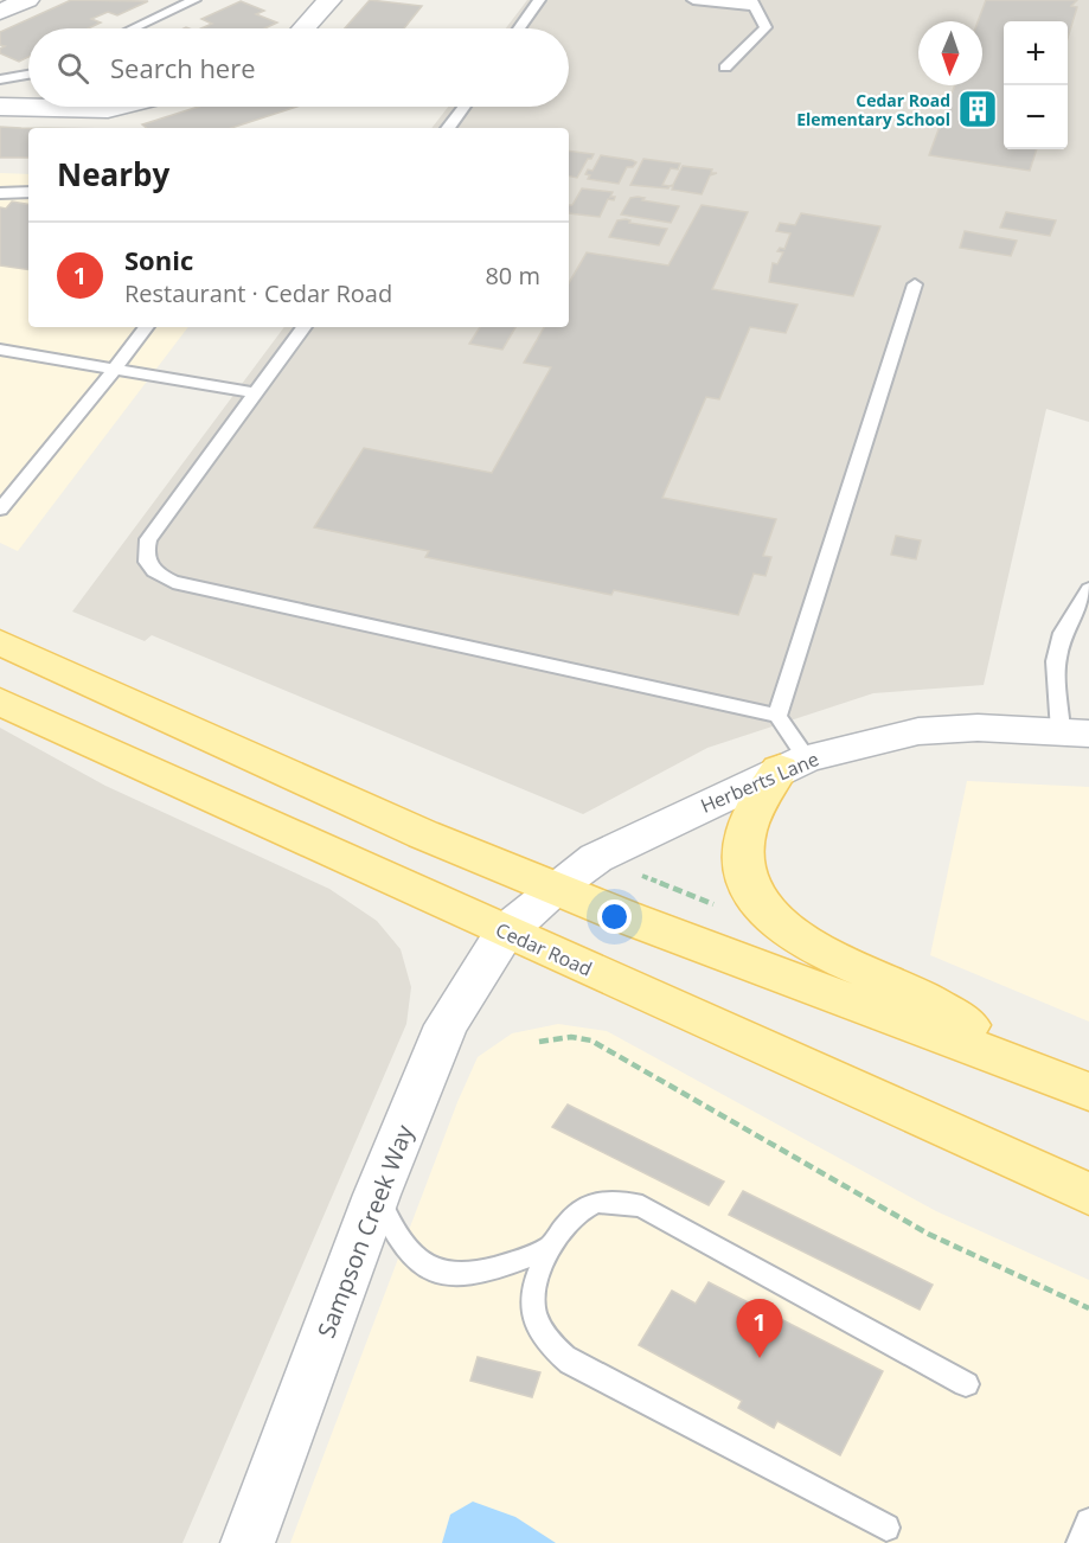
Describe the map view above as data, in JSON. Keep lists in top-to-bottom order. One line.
{"streets":{"main road":["Cedar Road"],"street":["Herberts Lane","Sampson Creek Way"]},"crossings":[["Herberts Lane","Cedar Road"],["Herberts Lane","Sampson Creek Way"],["Cedar Road","Sampson Creek Way"]],"places":{"building":["Cedar Road Elementary School"]},"north":"bottom","page":{"map_buttons":["+","−"],"search":"Search here","heading":"Nearby","list":[{"mark":"1","name":"Sonic","note":"Restaurant · Cedar Road","value":"80 m"}],"pins":"1"}}
